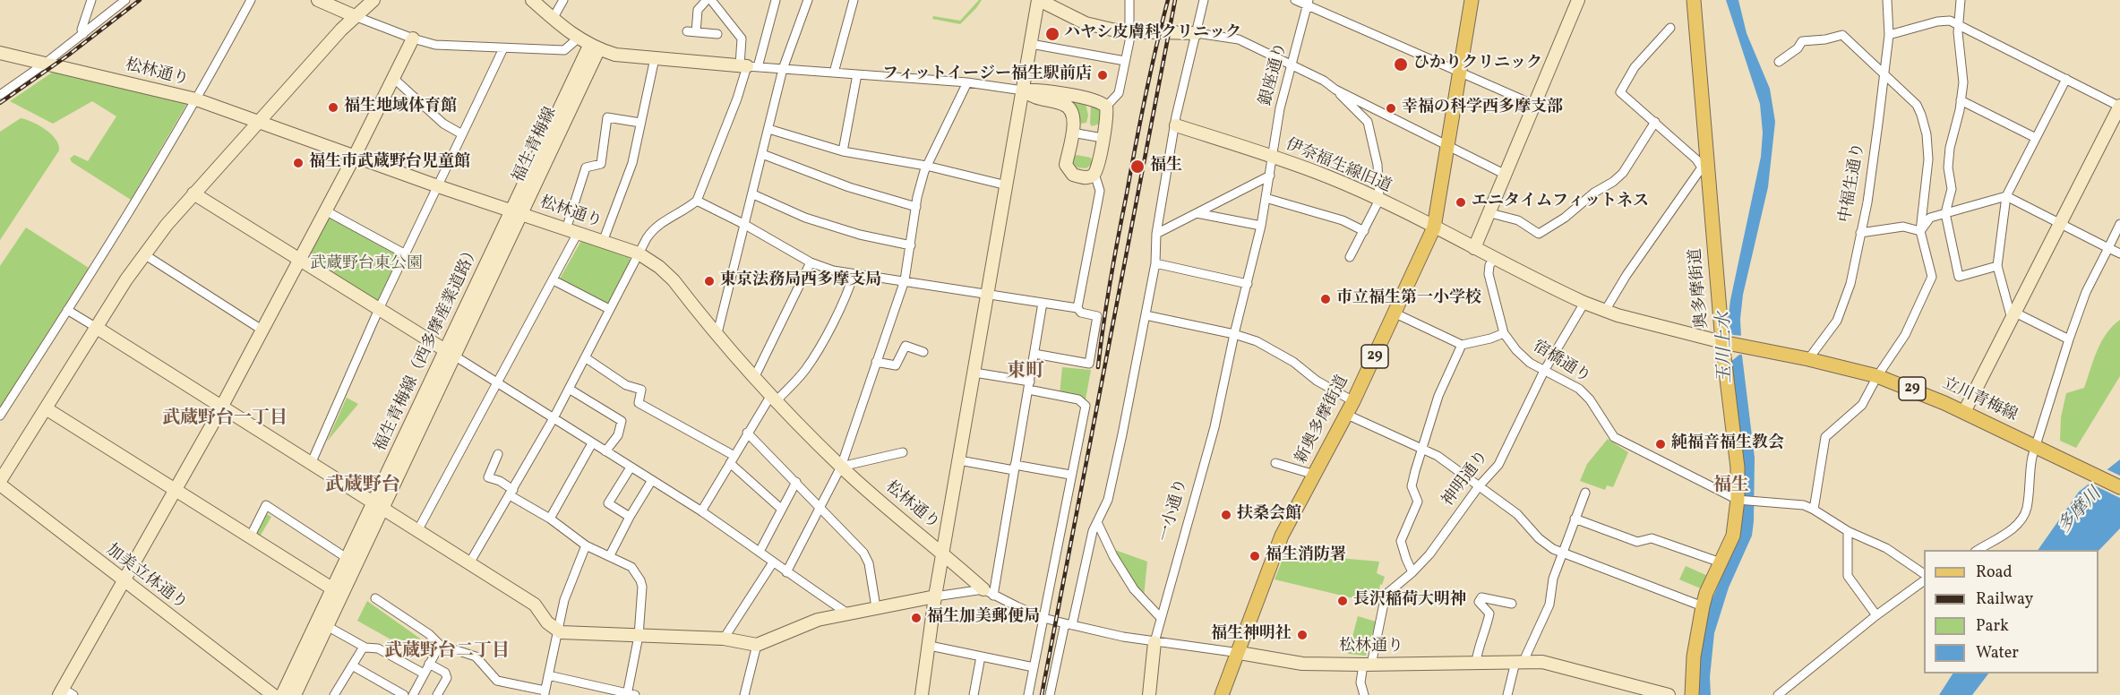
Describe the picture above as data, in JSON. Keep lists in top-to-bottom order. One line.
{"streets":{"main road":["奥多摩街道","29","立川青梅線","新奥多摩街道"],"street":["松林通り","銀座通り","福生青梅線","伊奈福生線旧道","中福生通り","福生青梅線（西多摩産業道路）","宿橋通り","神明通り","一小通り","加美立体通り"]},"crossings":[["松林通り","福生青梅線"],["松林通り","福生青梅線（西多摩産業道路）"],["松林通り","新奥多摩街道"],["松林通り","神明通り"],["松林通り","一小通り"],["銀座通り","伊奈福生線旧道"],["銀座通り","一小通り"],["福生青梅線","福生青梅線（西多摩産業道路）"],["伊奈福生線旧道","奥多摩街道"],["伊奈福生線旧道","宿橋通り"],["伊奈福生線旧道","立川青梅線"],["伊奈福生線旧道","新奥多摩街道"],["伊奈福生線旧道","神明通り"],["中福生通り","立川青梅線"],["奥多摩街道","宿橋通り"],["奥多摩街道","立川青梅線"],["宿橋通り","神明通り"]],"districts":["東町","武蔵野台一丁目","武蔵野台","福生","武蔵野台二丁目"],"water":["玉川上水","多摩川"],"parks":["武蔵野台東公園"],"places":["ハヤシ皮膚科クリニック","ひかりクリニック","フィットイージー福生駅前店","福生地域体育館","幸福の科学西多摩支部","福生市武蔵野台児童館","福生","エニタイムフィットネス","東京法務局西多摩支局","市立福生第一小学校","純福音福生教会","扶桑会館","福生消防署","長沢稲荷大明神","福生加美郵便局","福生神明社"],"legend":["Road","Railway","Park","Water"]}
